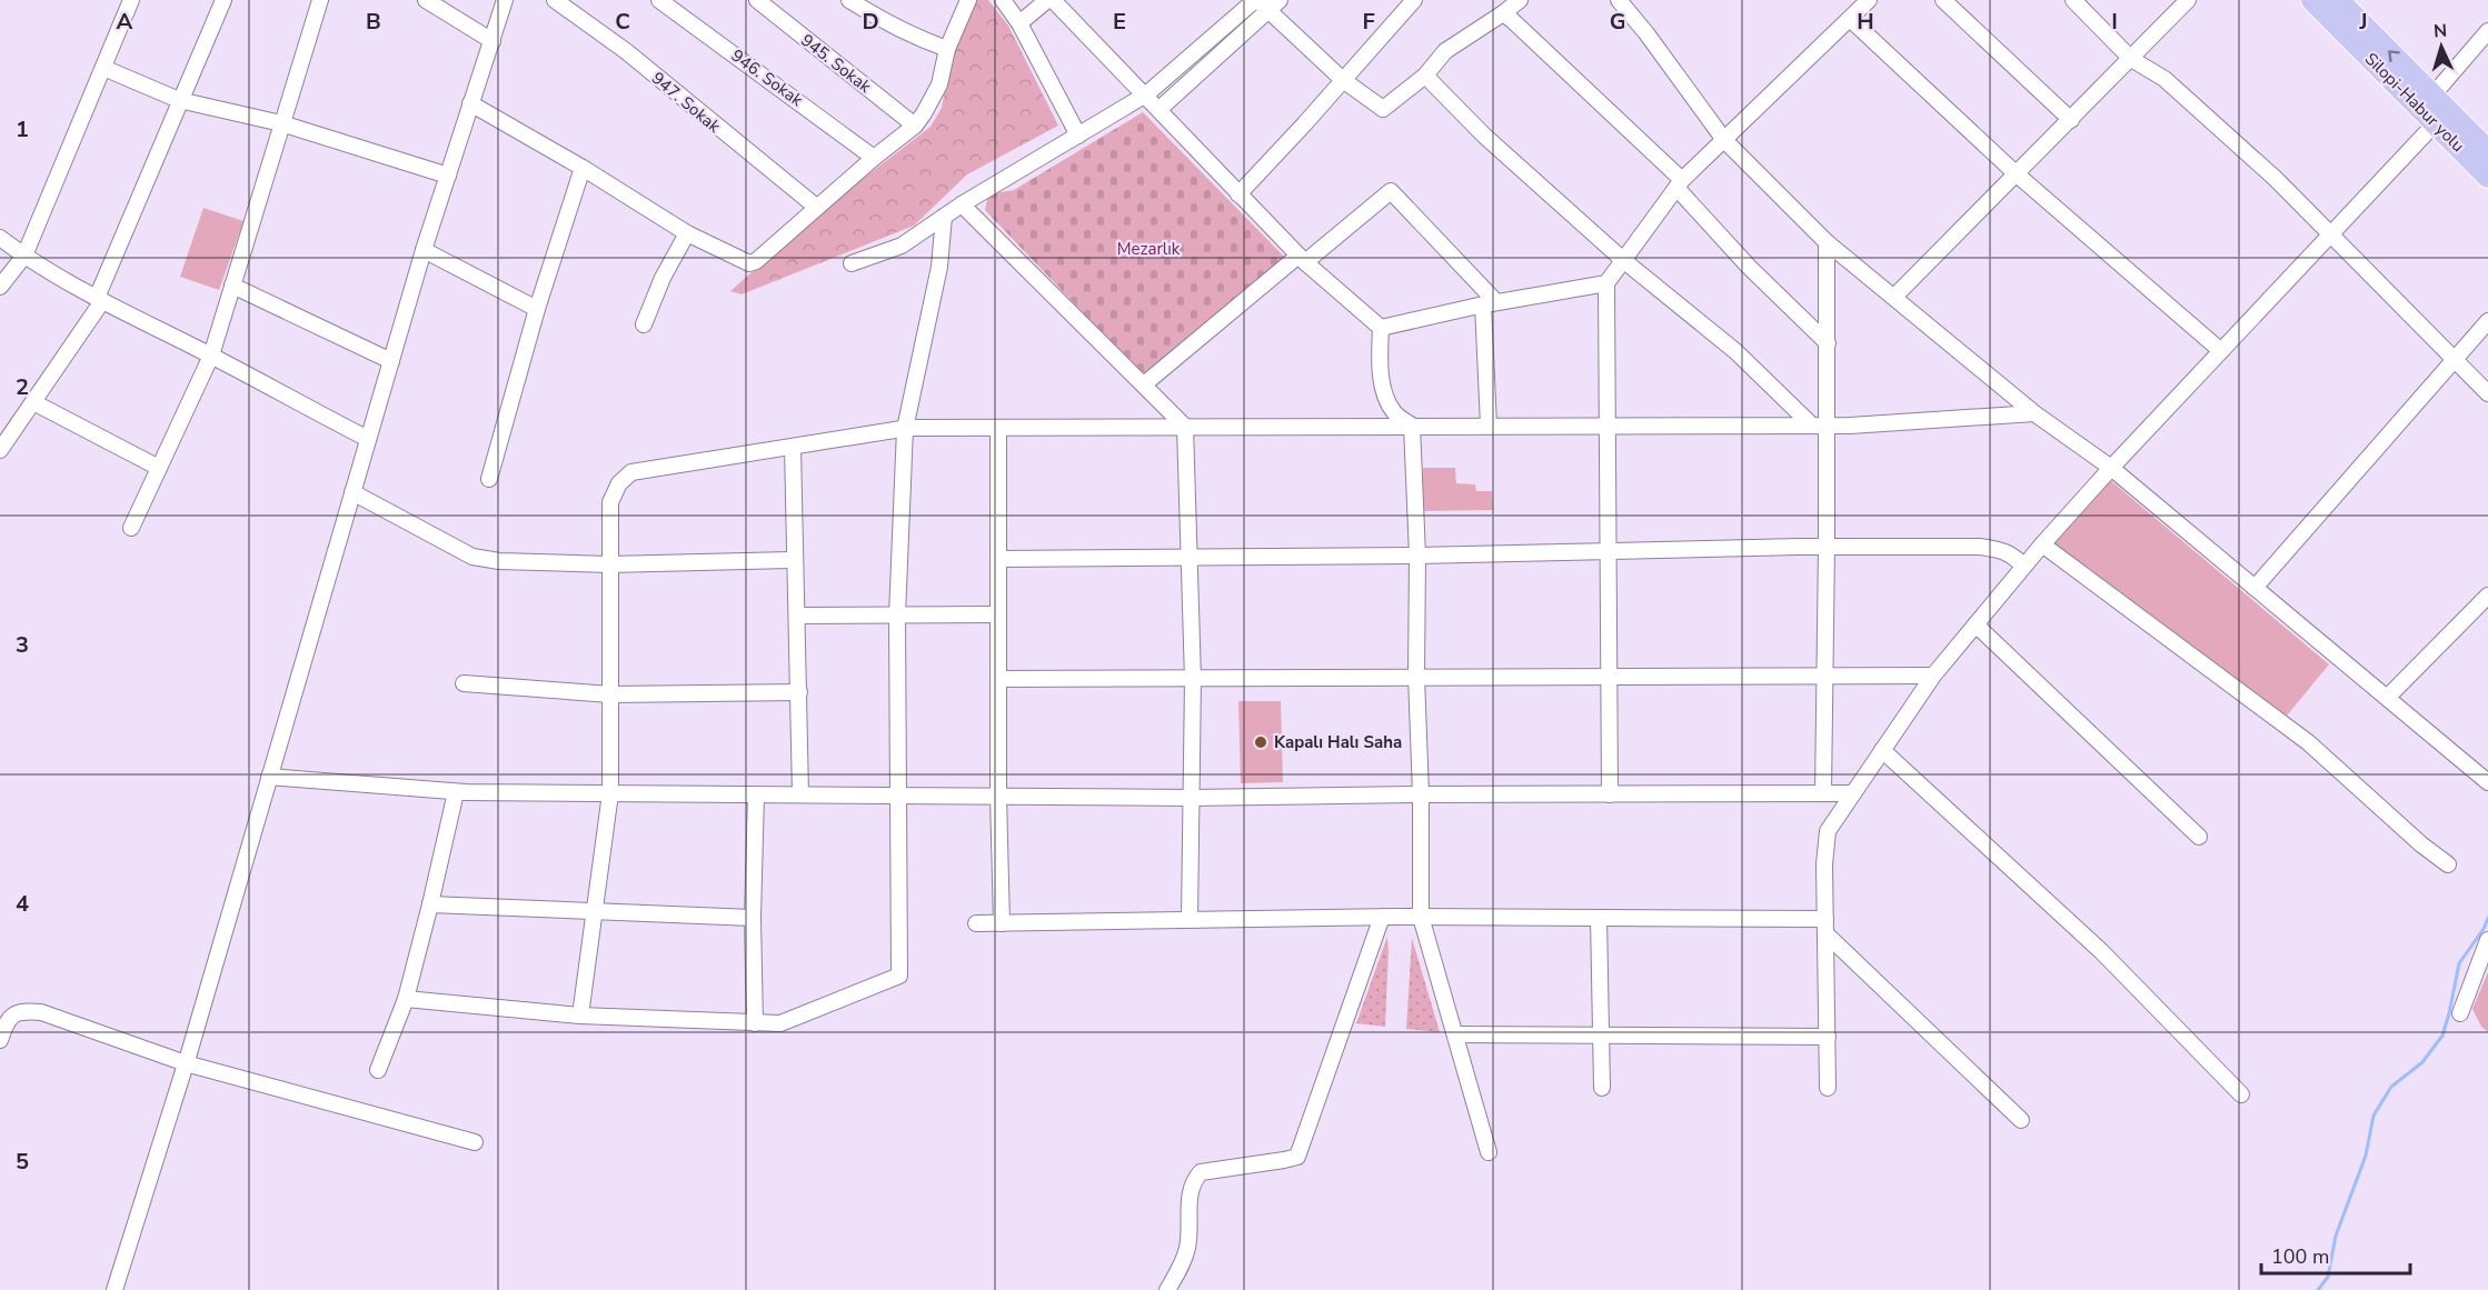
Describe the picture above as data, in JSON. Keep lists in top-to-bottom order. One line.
{"streets":{"highway":["Silopi-Habur yolu"],"street":["945. Sokak","946. Sokak","947. Sokak"]},"parks":["Mezarlık"],"places":["Kapalı Halı Saha"],"scale_bar":"100 m","north":"top","grid":{"columns":["A","B","C","D","E","F","G","H","I","J"],"rows":["1","2","3","4","5"]}}
